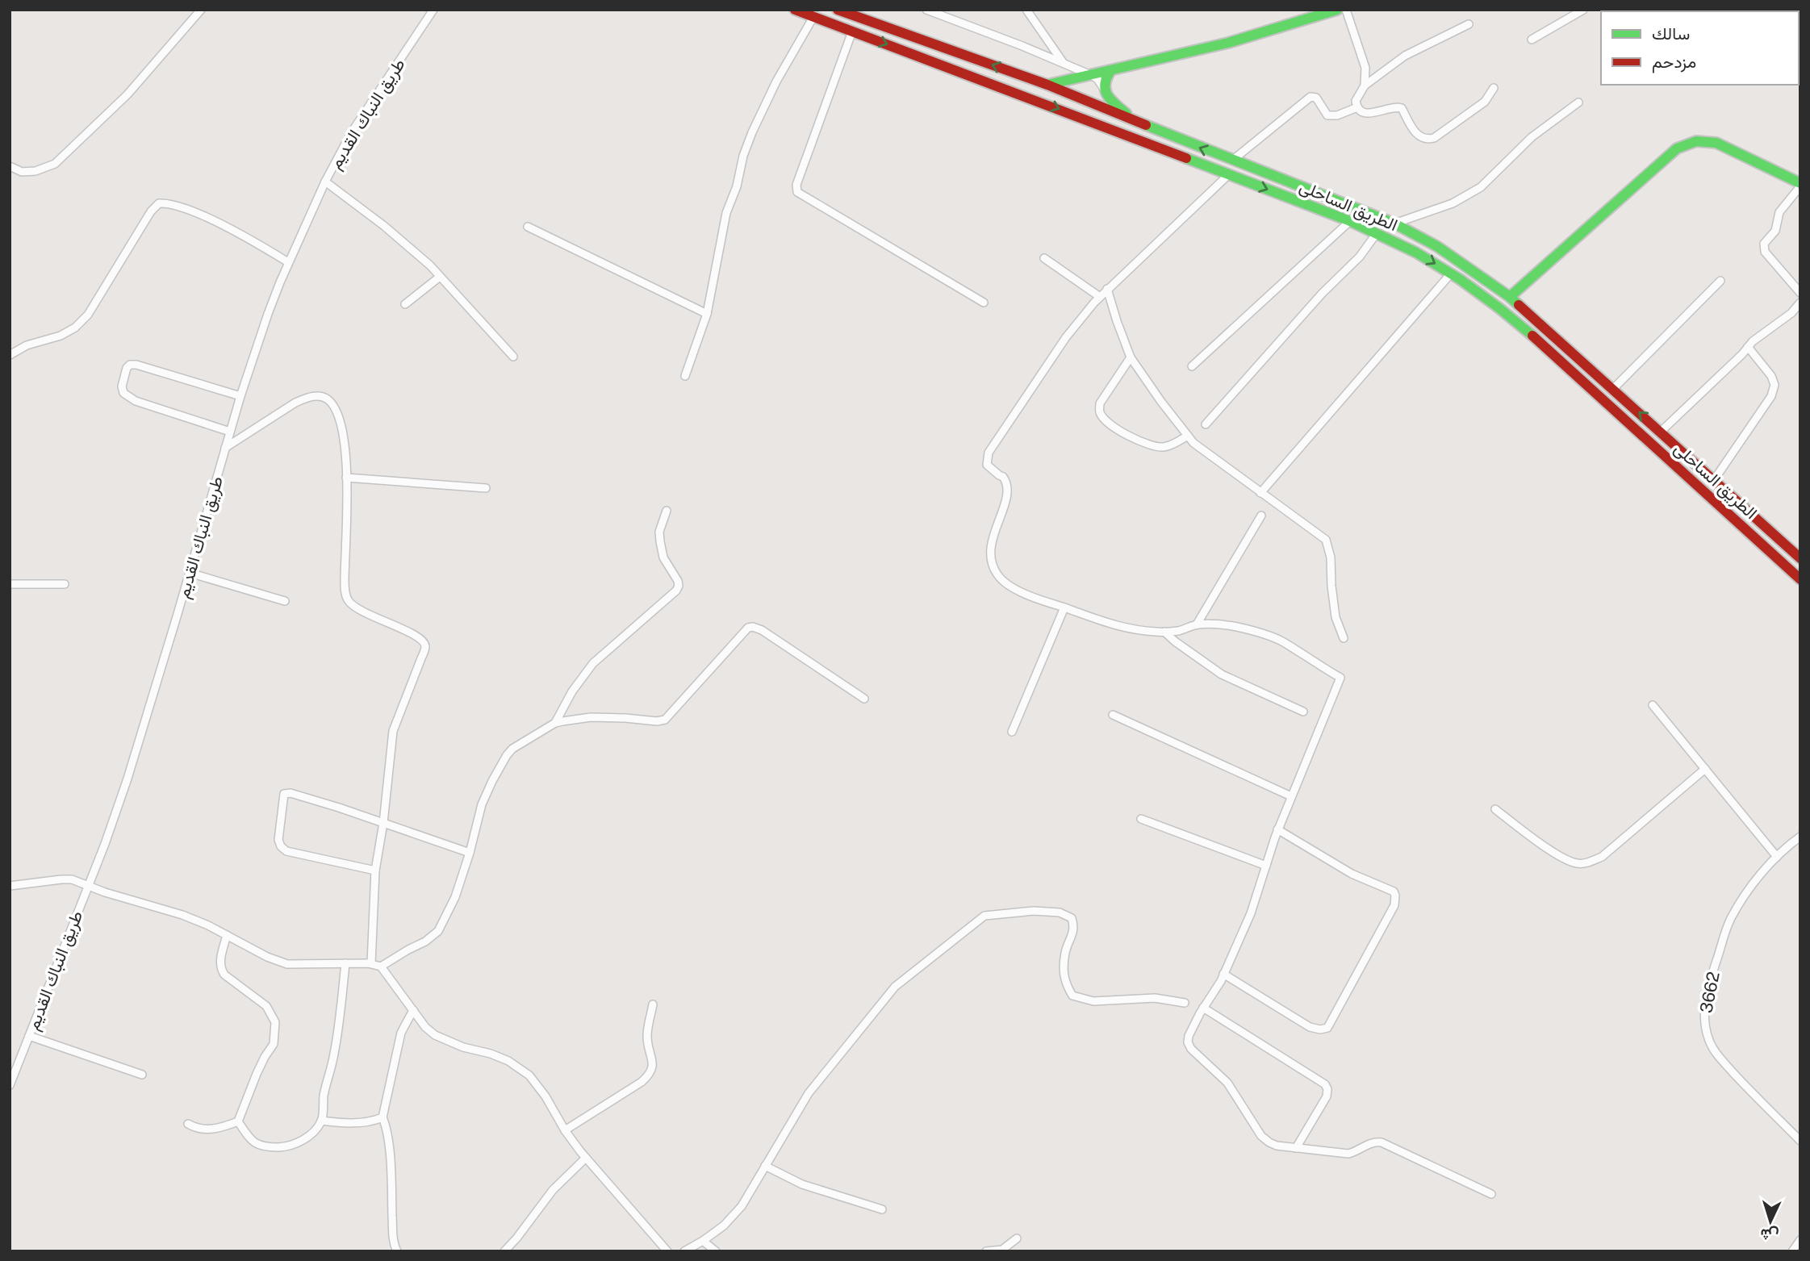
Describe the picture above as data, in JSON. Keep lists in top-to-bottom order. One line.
{"streets":{"main road":["الطريق الساحلى"],"street":["طريق النباك القديم","3662"]},"legend":["سالك","مزدحم"],"north":"bottom"}
